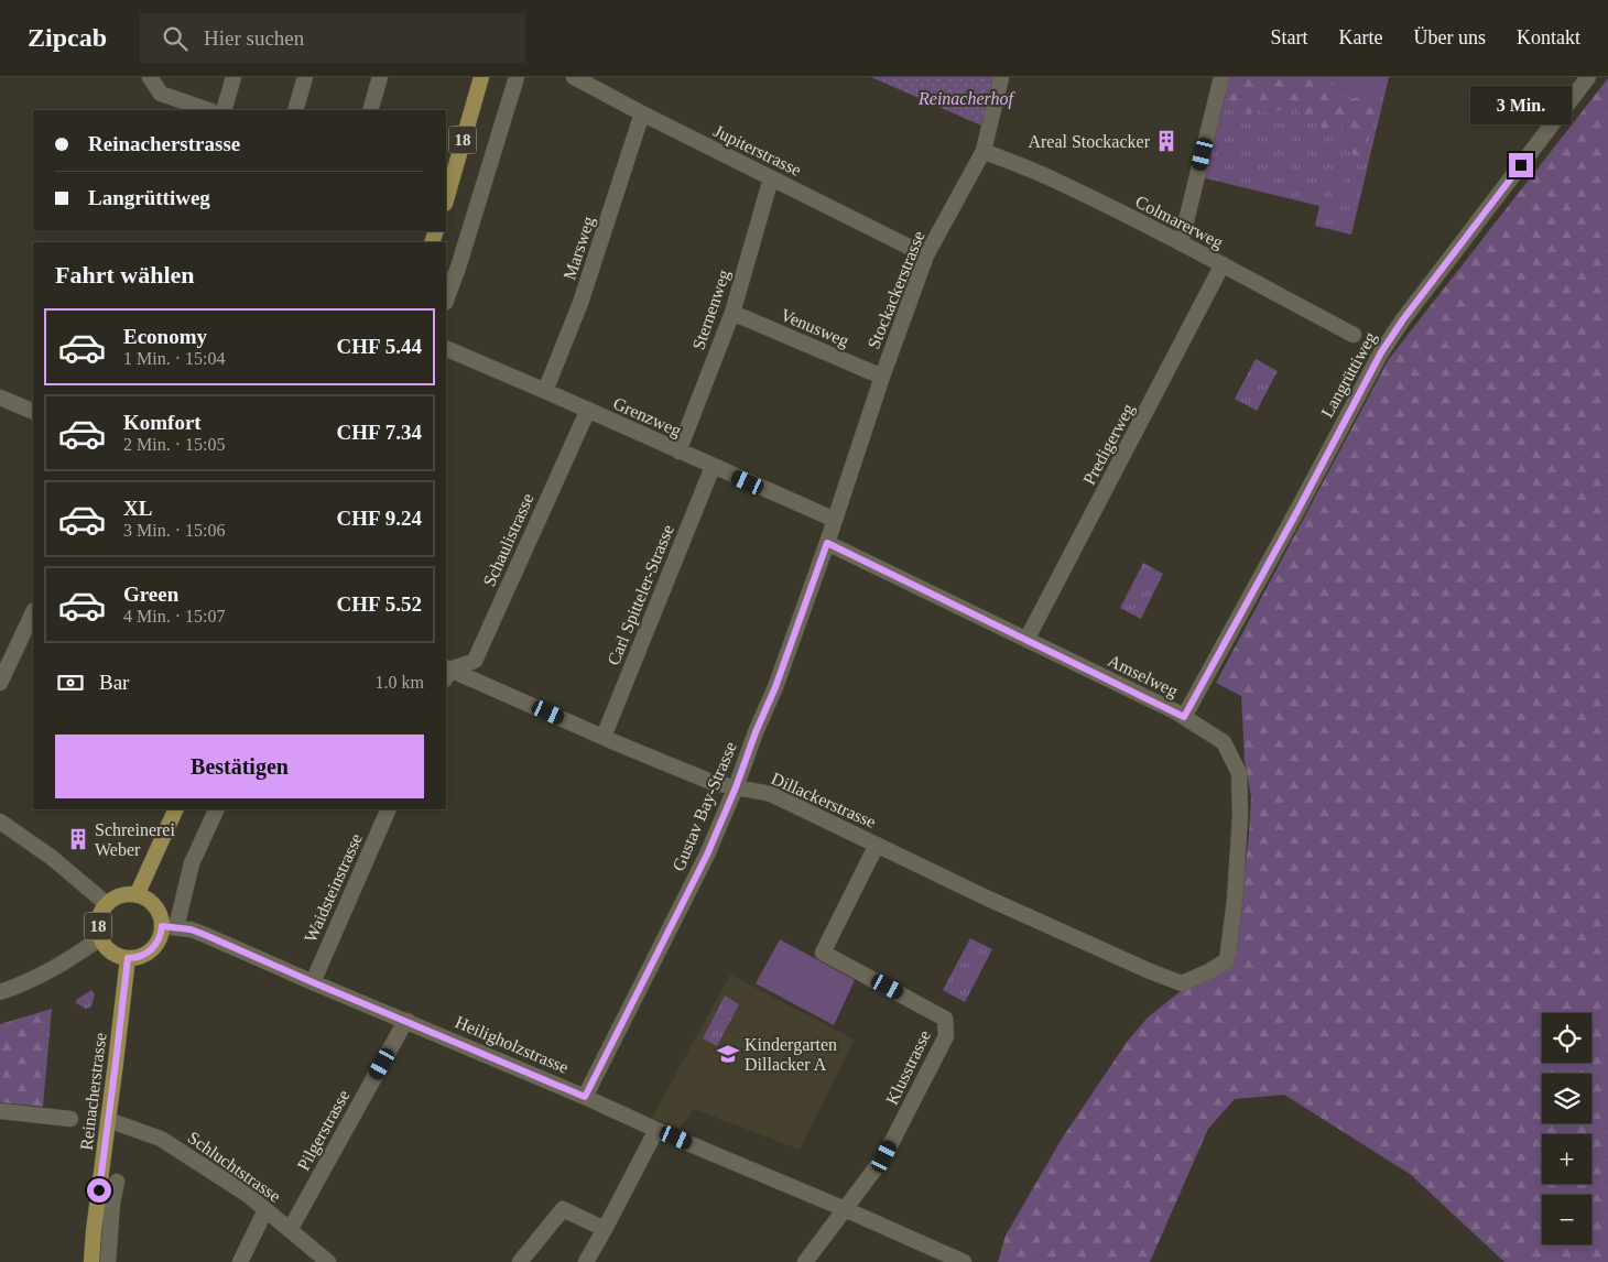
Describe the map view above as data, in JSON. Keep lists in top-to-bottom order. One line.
{"streets":{"main road":["18","Reinacherstrasse"],"street":["Jupiterstrasse","Colmarerweg","Marsweg","Stockackerstrasse","Sternenweg","Venusweg","Langrüttiweg","Grenzweg","Predigerweg","Schaulistrasse","Carl Spitteler-Strasse","Amselweg","Dillackerstrasse","Gustav Bay-Strasse","Waidsteinstrasse","Heiligholzstrasse","Klusstrasse","Pilgerstrasse","Schluchtstrasse"]},"crossings":[["18","Heiligholzstrasse"],["18","Reinacherstrasse"],["Jupiterstrasse","Marsweg"],["Jupiterstrasse","Stockackerstrasse"],["Jupiterstrasse","Sternenweg"],["Colmarerweg","Stockackerstrasse"],["Colmarerweg","Predigerweg"],["Marsweg","Grenzweg"],["Stockackerstrasse","Venusweg"],["Stockackerstrasse","Grenzweg"],["Stockackerstrasse","Gustav Bay-Strasse"],["Sternenweg","Venusweg"],["Sternenweg","Grenzweg"],["Langrüttiweg","Amselweg"],["Grenzweg","Schaulistrasse"],["Grenzweg","Carl Spitteler-Strasse"],["Grenzweg","Gustav Bay-Strasse"],["Predigerweg","Amselweg"],["Schaulistrasse","Dillackerstrasse"],["Carl Spitteler-Strasse","Dillackerstrasse"],["Amselweg","Dillackerstrasse"],["Amselweg","Gustav Bay-Strasse"],["Dillackerstrasse","Gustav Bay-Strasse"],["Dillackerstrasse","Klusstrasse"],["Gustav Bay-Strasse","Heiligholzstrasse"],["Waidsteinstrasse","Heiligholzstrasse"],["Heiligholzstrasse","Klusstrasse"],["Heiligholzstrasse","Reinacherstrasse"],["Heiligholzstrasse","Pilgerstrasse"],["Reinacherstrasse","Schluchtstrasse"],["Pilgerstrasse","Schluchtstrasse"]],"parks":["Reinacherhof"],"places":{"building":["Areal Stockacker","Schreinerei Weber"],"school or university":["Kindergarten Dillacker A"]},"page":{"header":"Zipcab","search":"Hier suchen","nav":["Start","Karte","Über uns","Kontakt"],"bubble":"3 Min.","banner":["Reinacherstrasse","Langrüttiweg"],"heading":"Fahrt wählen","list":[{"name":"Economy","note":"1 Min. · 15:04","value":"CHF 5.44"},{"name":"Komfort","note":"2 Min. · 15:05","value":"CHF 7.34"},{"name":"XL","note":"3 Min. · 15:06","value":"CHF 9.24"},{"name":"Green","note":"4 Min. · 15:07","value":"CHF 5.52"}],"pay":["Bar","1.0 km"],"buttons":"Bestätigen","map_buttons":["+","−"]}}
